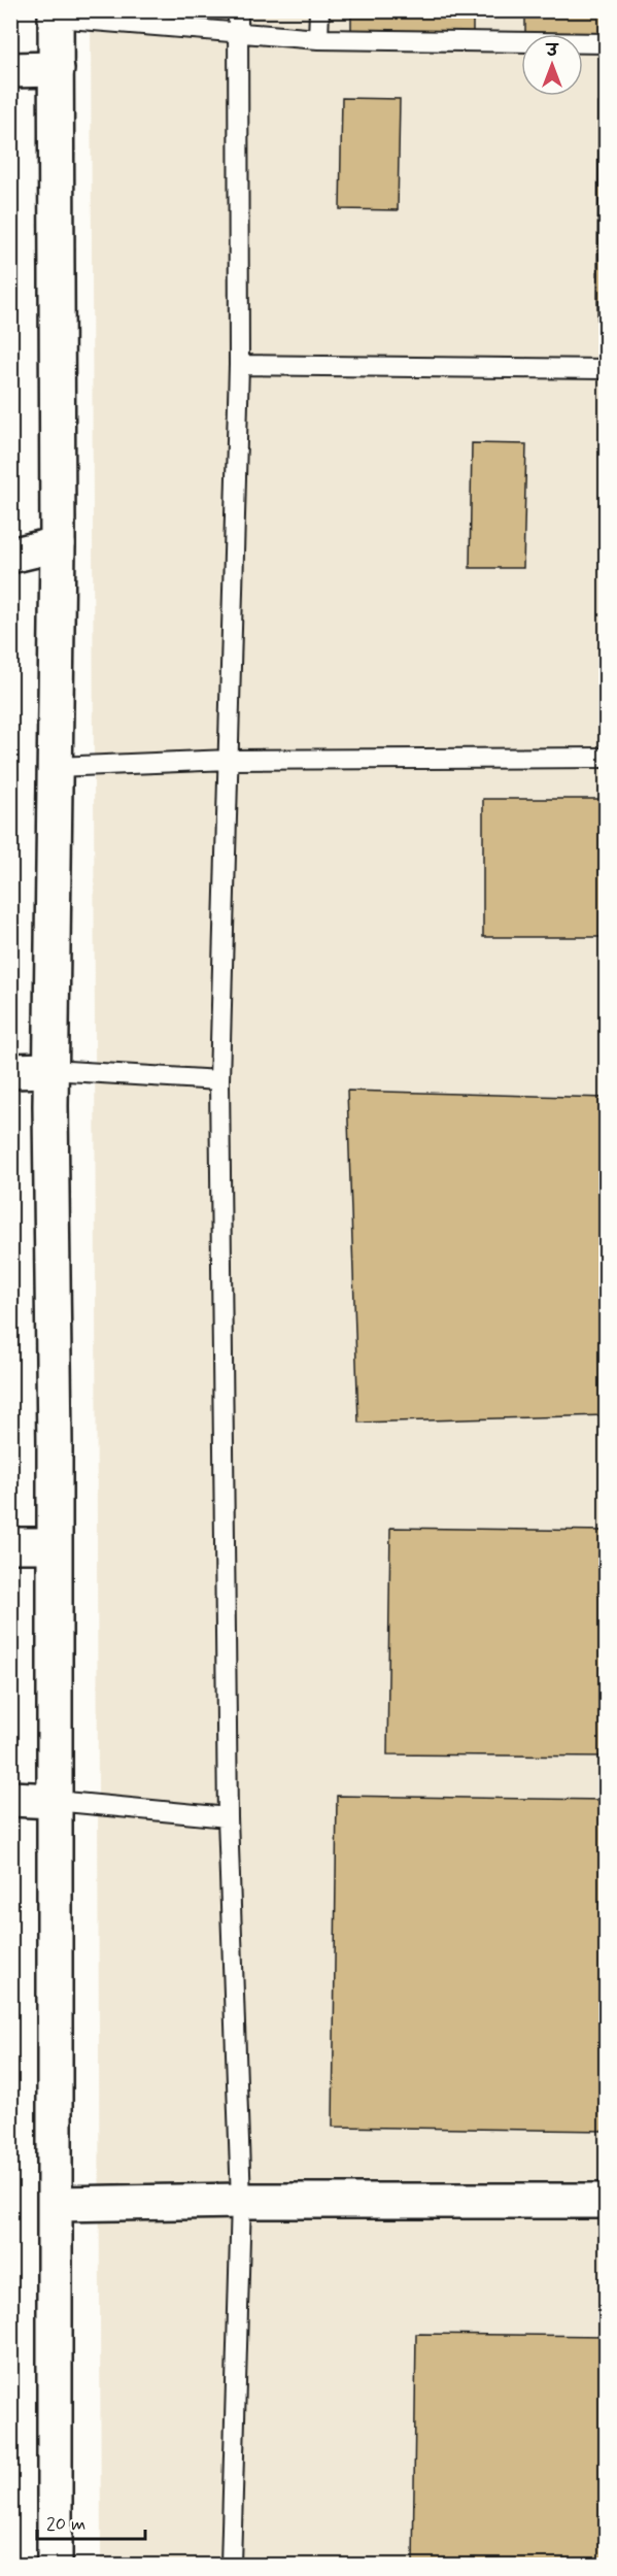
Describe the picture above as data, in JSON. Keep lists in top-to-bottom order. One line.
{"scale_bar":"20 m","north":"top"}
